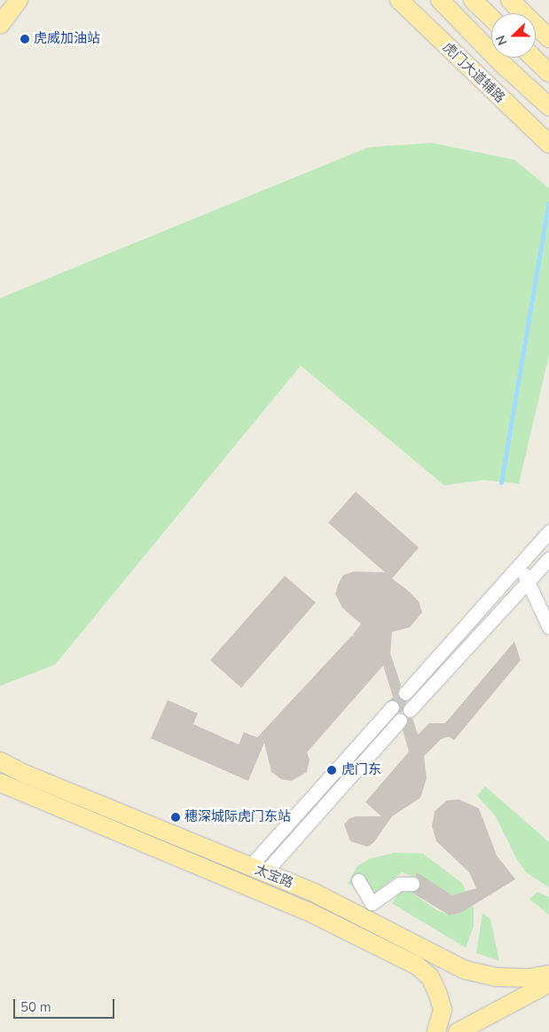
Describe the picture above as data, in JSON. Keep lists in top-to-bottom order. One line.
{"streets":{"main road":["虎门大道辅路","太宝路"]},"places":["虎威加油站","虎门东","穗深城际虎门东站"],"scale_bar":"50 m","north":"left"}
